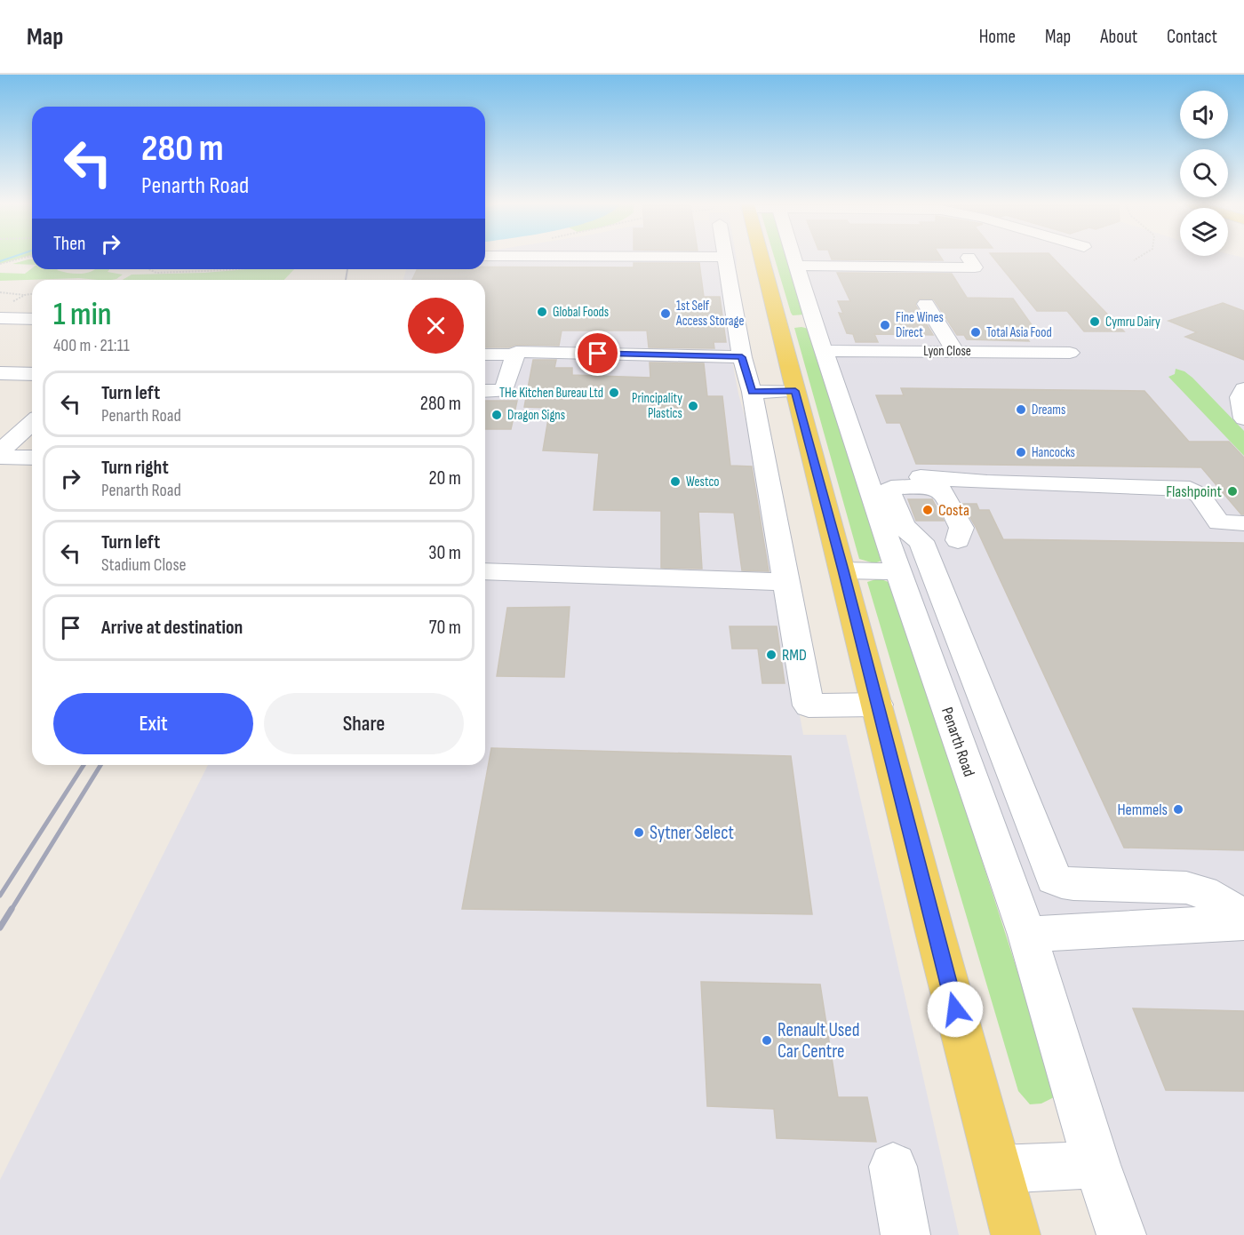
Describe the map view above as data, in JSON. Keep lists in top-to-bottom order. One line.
{"streets":{"main road":["Penarth Road"],"street":["Lyon Close"]},"crossings":[["Lyon Close","Penarth Road"]],"places":["Global Foods","1st Self Access Storage","Cymru Dairy","Fine Wines Direct","Total Asia Food","THe Kitchen Bureau Ltd","Principality Plastics","Dreams","Dragon Signs","Hancocks","Westco","Flashpoint","Costa","RMD","Hemmels","Sytner Select","Renault Used Car Centre"],"page":{"header":"Map","nav":["Home","Map","About","Contact"],"turn":["280 m","Penarth Road"],"then":"Then","heading":["1 min","400 m · 21:11"],"list":[{"name":"Turn left","note":"Penarth Road","value":"280 m"},{"name":"Turn right","note":"Penarth Road","value":"20 m"},{"name":"Turn left","note":"Stadium Close","value":"30 m"},{"name":"Arrive at destination","value":"70 m"}],"buttons":["Exit","Share"]}}
